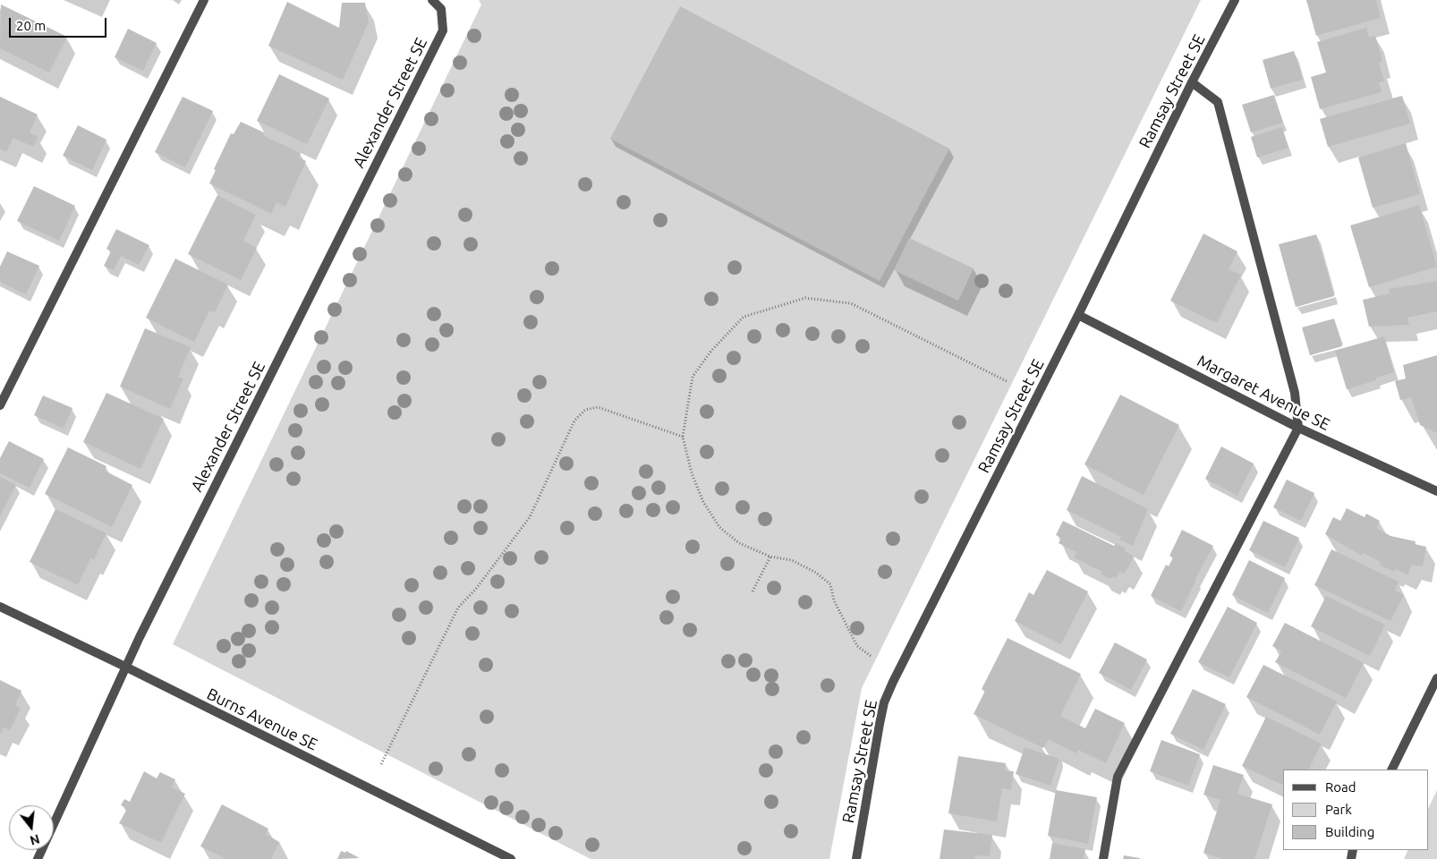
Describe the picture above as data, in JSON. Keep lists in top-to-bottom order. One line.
{"streets":{"street":["Ramsay Street SE","Alexander Street SE","Margaret Avenue SE","Burns Avenue SE"]},"crossings":[["Ramsay Street SE","Margaret Avenue SE"],["Alexander Street SE","Burns Avenue SE"]],"legend":["Road","Park","Building"],"scale_bar":"20 m","north":"bottom"}
